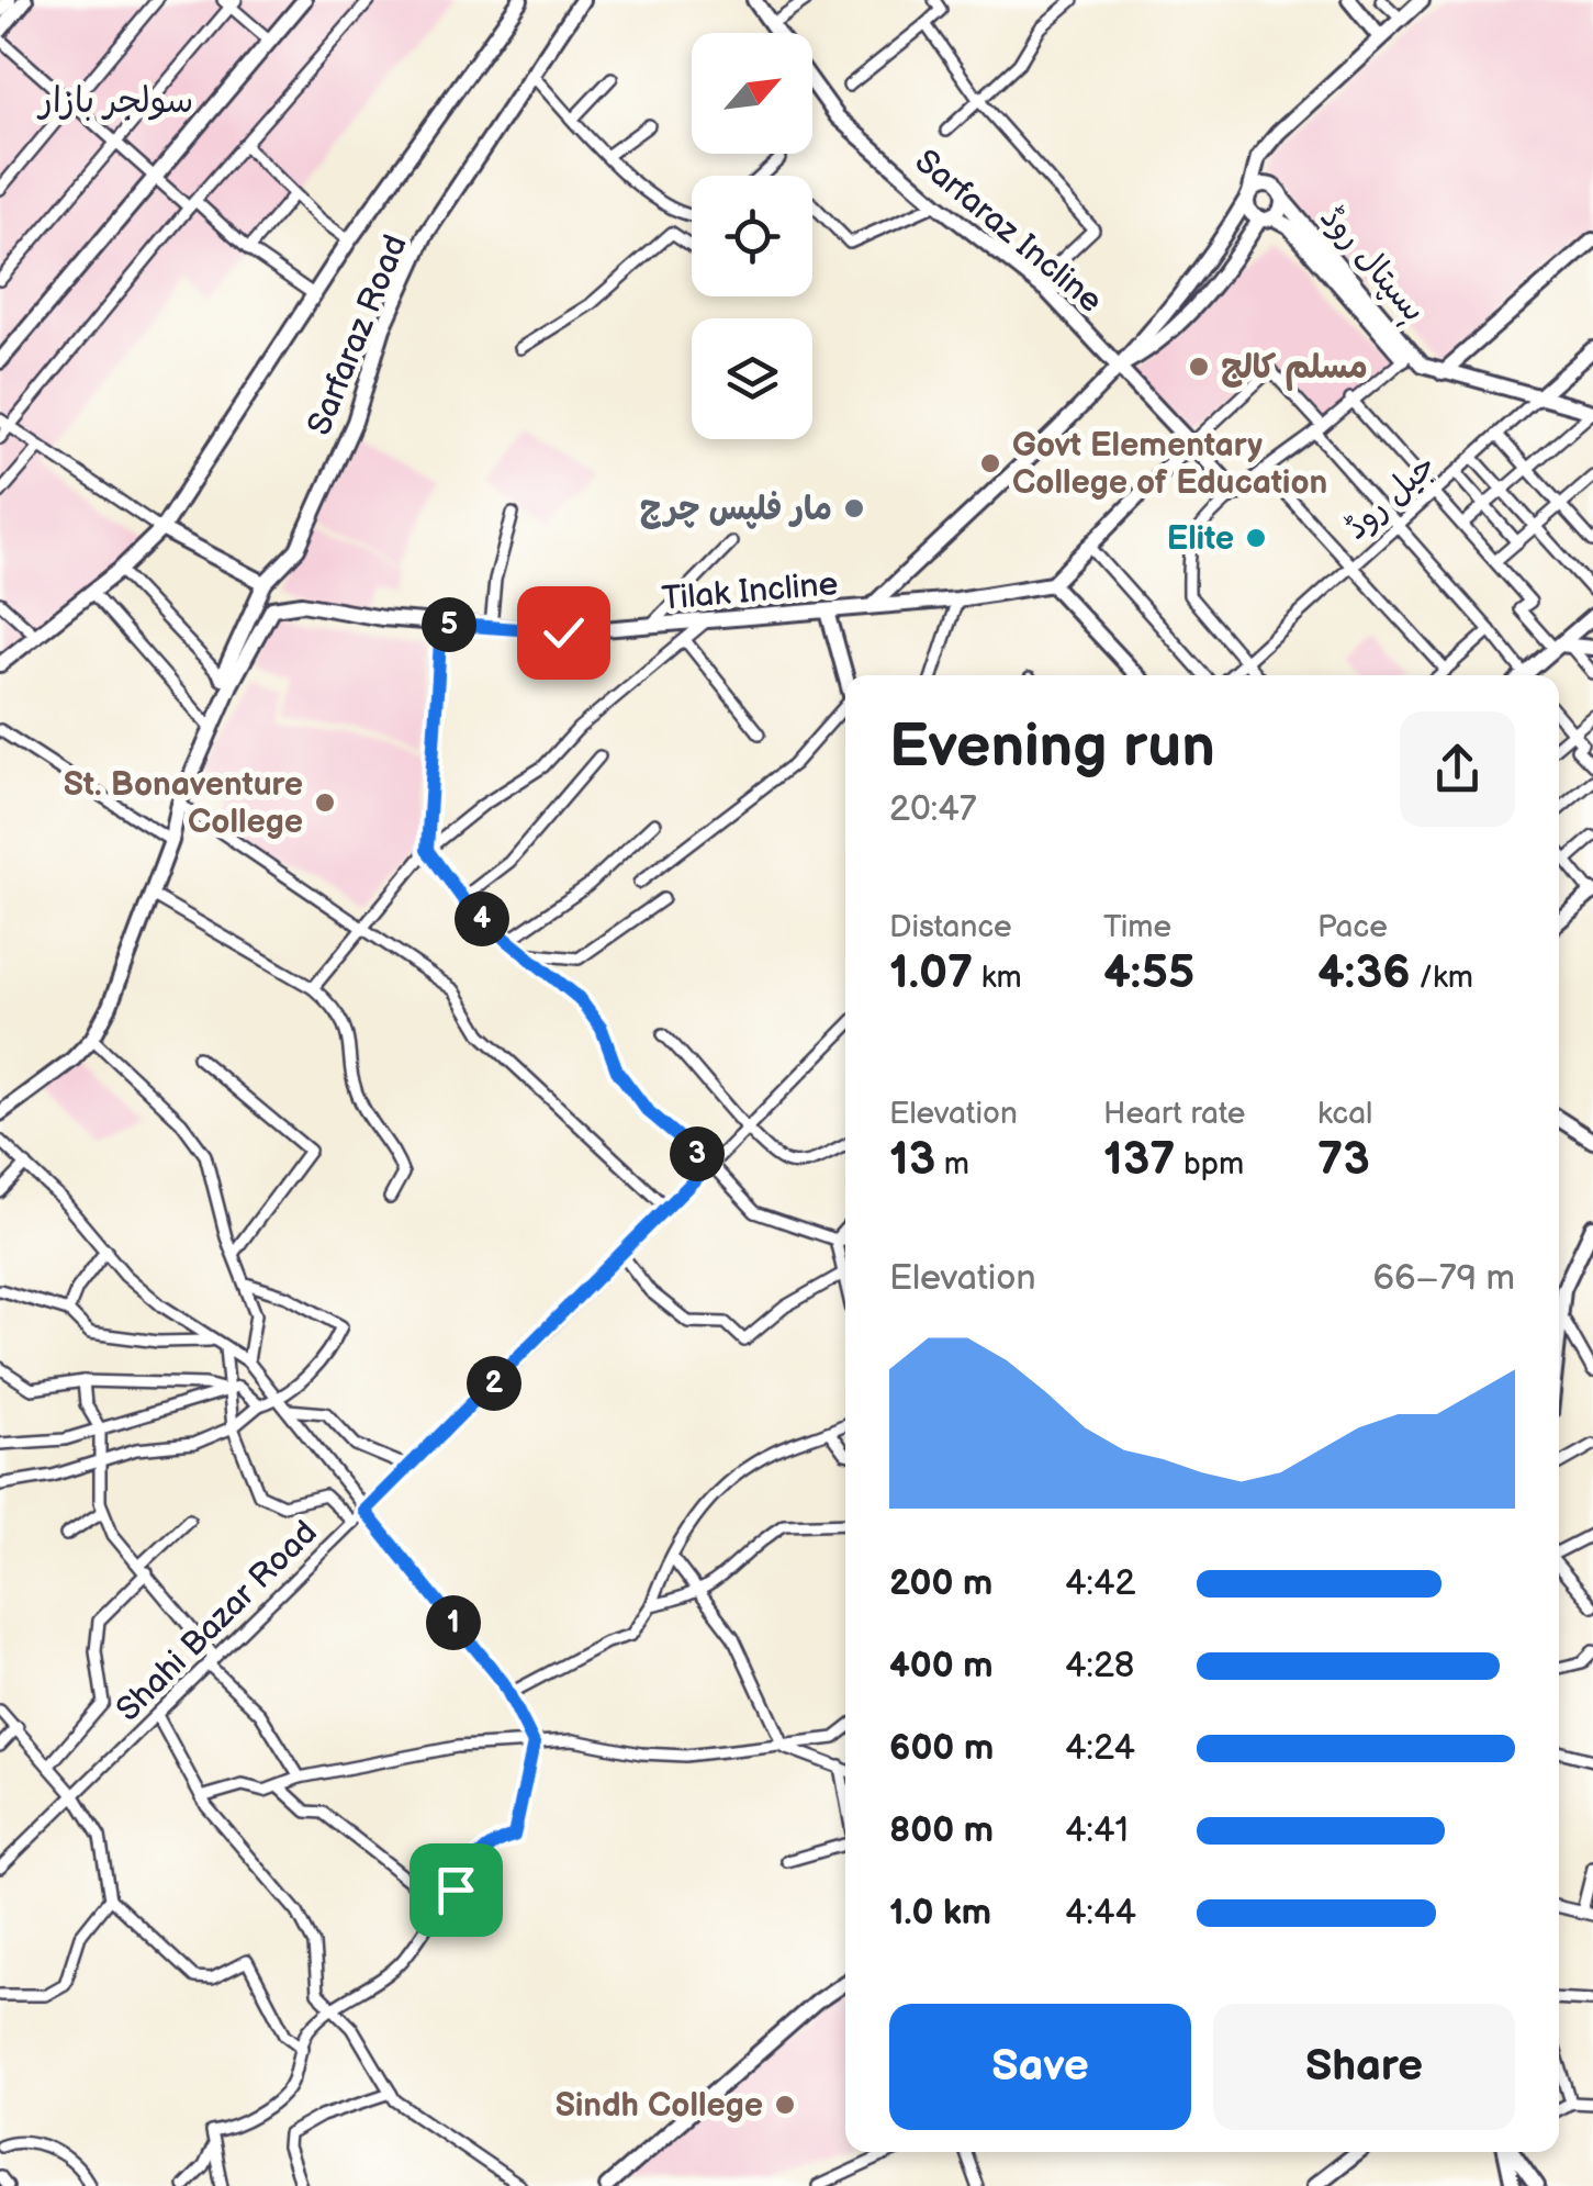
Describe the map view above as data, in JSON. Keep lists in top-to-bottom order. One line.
{"streets":{"street":["Sarfaraz Incline","ہسپتال روڈ","Sarfaraz Road","جیل روڈ","Tilak Incline","Shahi Bazar Road"]},"crossings":[["Sarfaraz Road","Tilak Incline"]],"districts":["سولجر بازار"],"places":["مسلم کالج","Govt Elementary College of Education","مار فلپس چرچ","Elite","St. Bonaventure College","Sindh College"],"north":"top right","page":{"pins":["5","4","3","2","1"],"heading":["Evening run","20:47"],"stats":[["Distance","1.07 km"],["Time","4:55"],["Pace","4:36 /km"],["Elevation","13 m"],["Heart rate","137 bpm"],["kcal","73"]],"chart":["Elevation","66–79 m"],"list":[{"name":"200 m","note":"4:42"},{"name":"400 m","note":"4:28"},{"name":"600 m","note":"4:24"},{"name":"800 m","note":"4:41"},{"name":"1.0 km","note":"4:44"}],"buttons":["Save","Share"]}}
